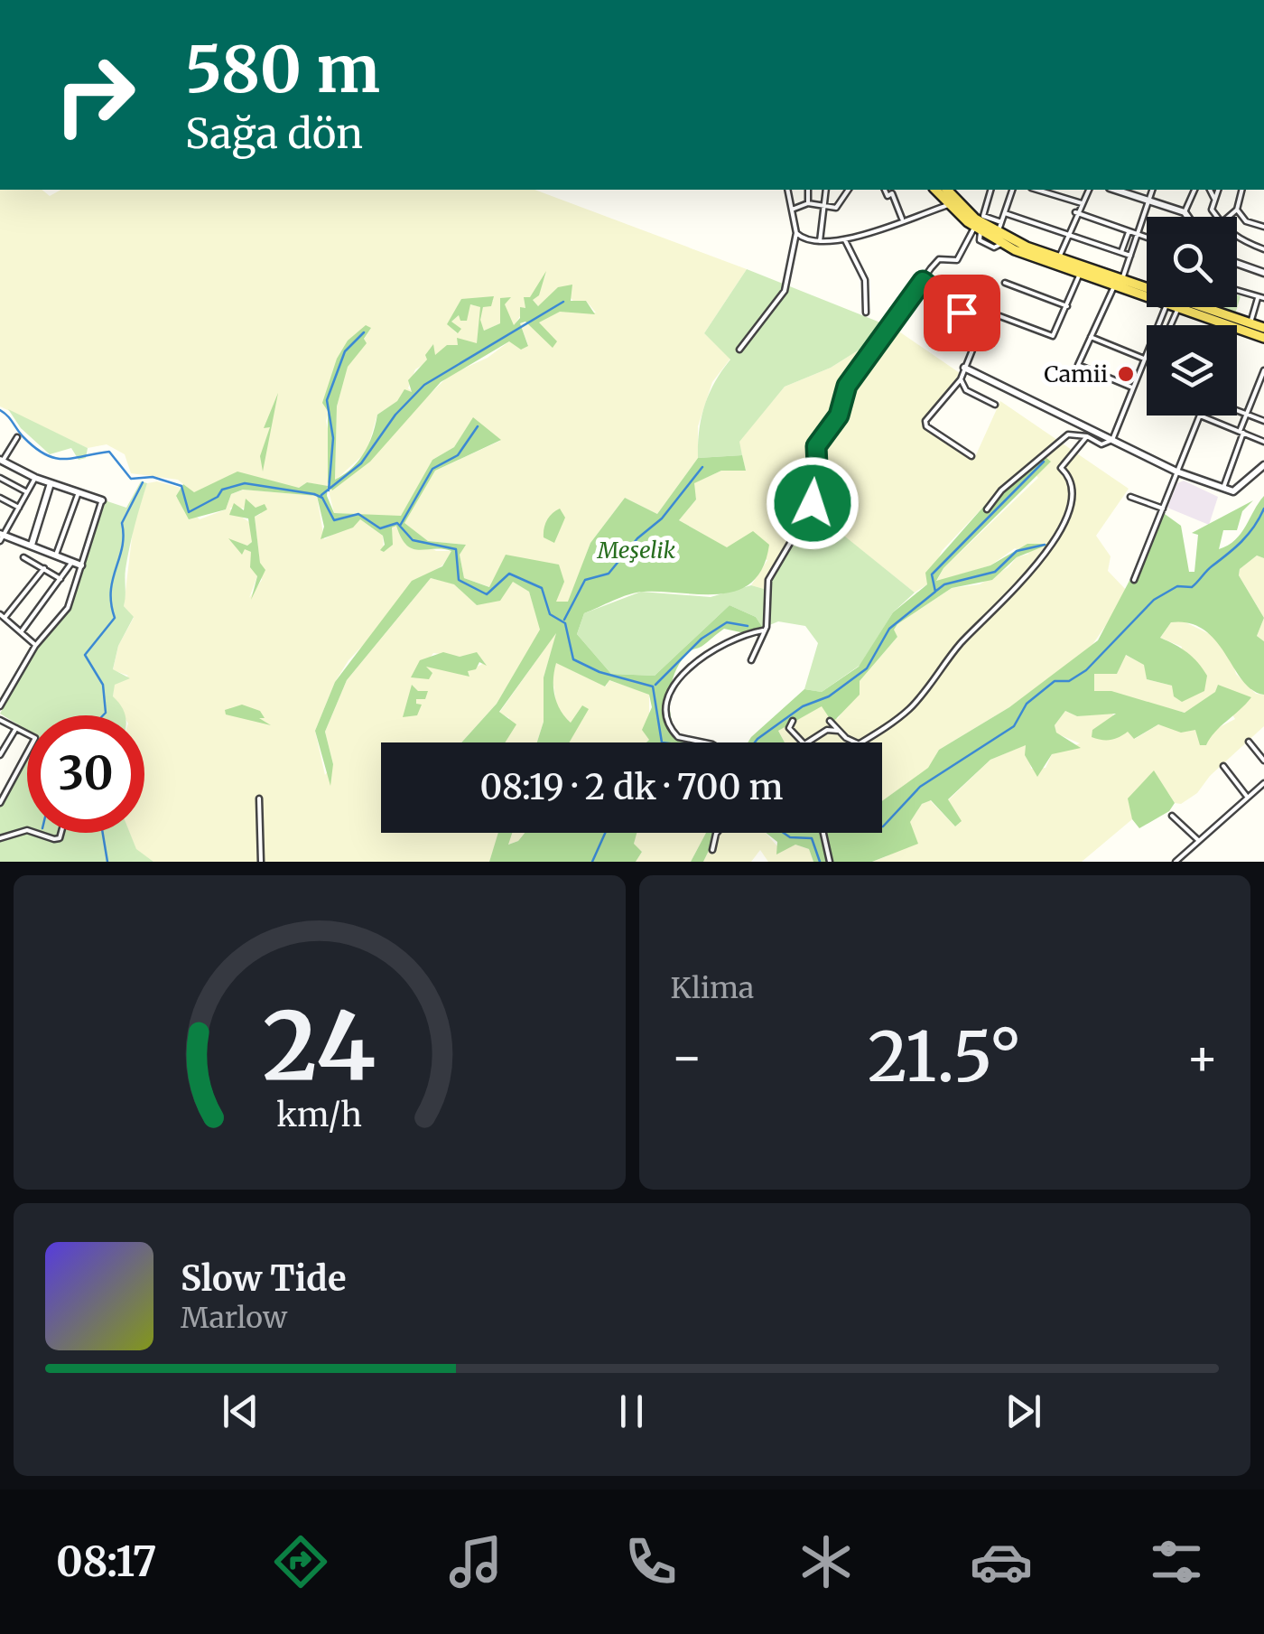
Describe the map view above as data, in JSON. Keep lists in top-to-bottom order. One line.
{"parks":["Meşelik"],"places":["Camii"],"page":{"turn":["580 m","Sağa dön"],"limit":"30","trip":"08:19 · 2 dk · 700 m","tile":"Klima","heat":["−","21.5°","+"],"song":["Slow Tide","Marlow"],"tabs":"08:17","gauge":["24","km/h"]}}
